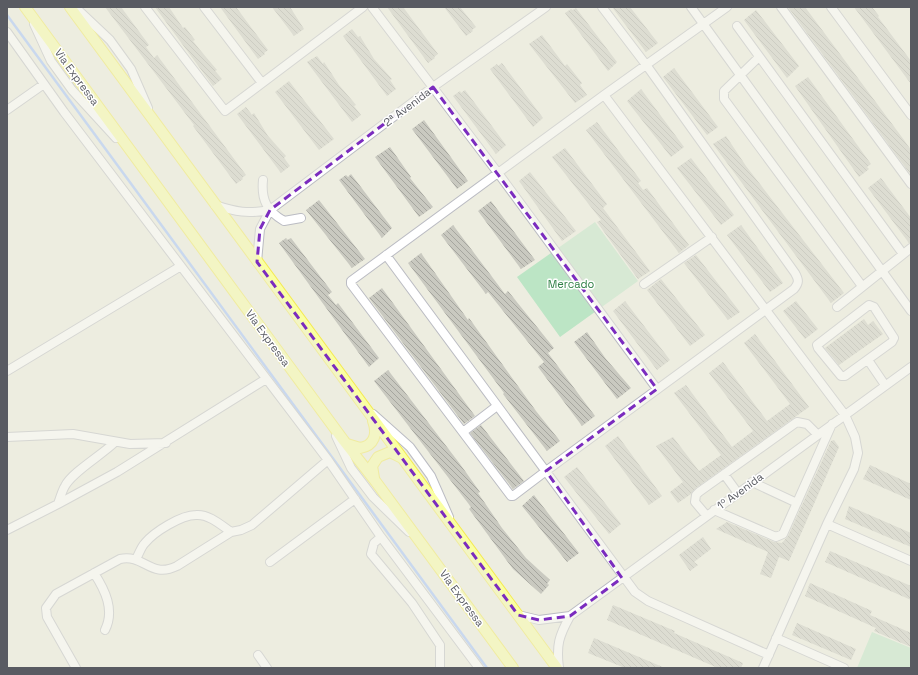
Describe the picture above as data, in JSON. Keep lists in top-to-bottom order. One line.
{"streets":{"main road":["Via Expressa"],"street":["2ª Avenida","1º Avenida"]},"parks":["Mercado"]}
